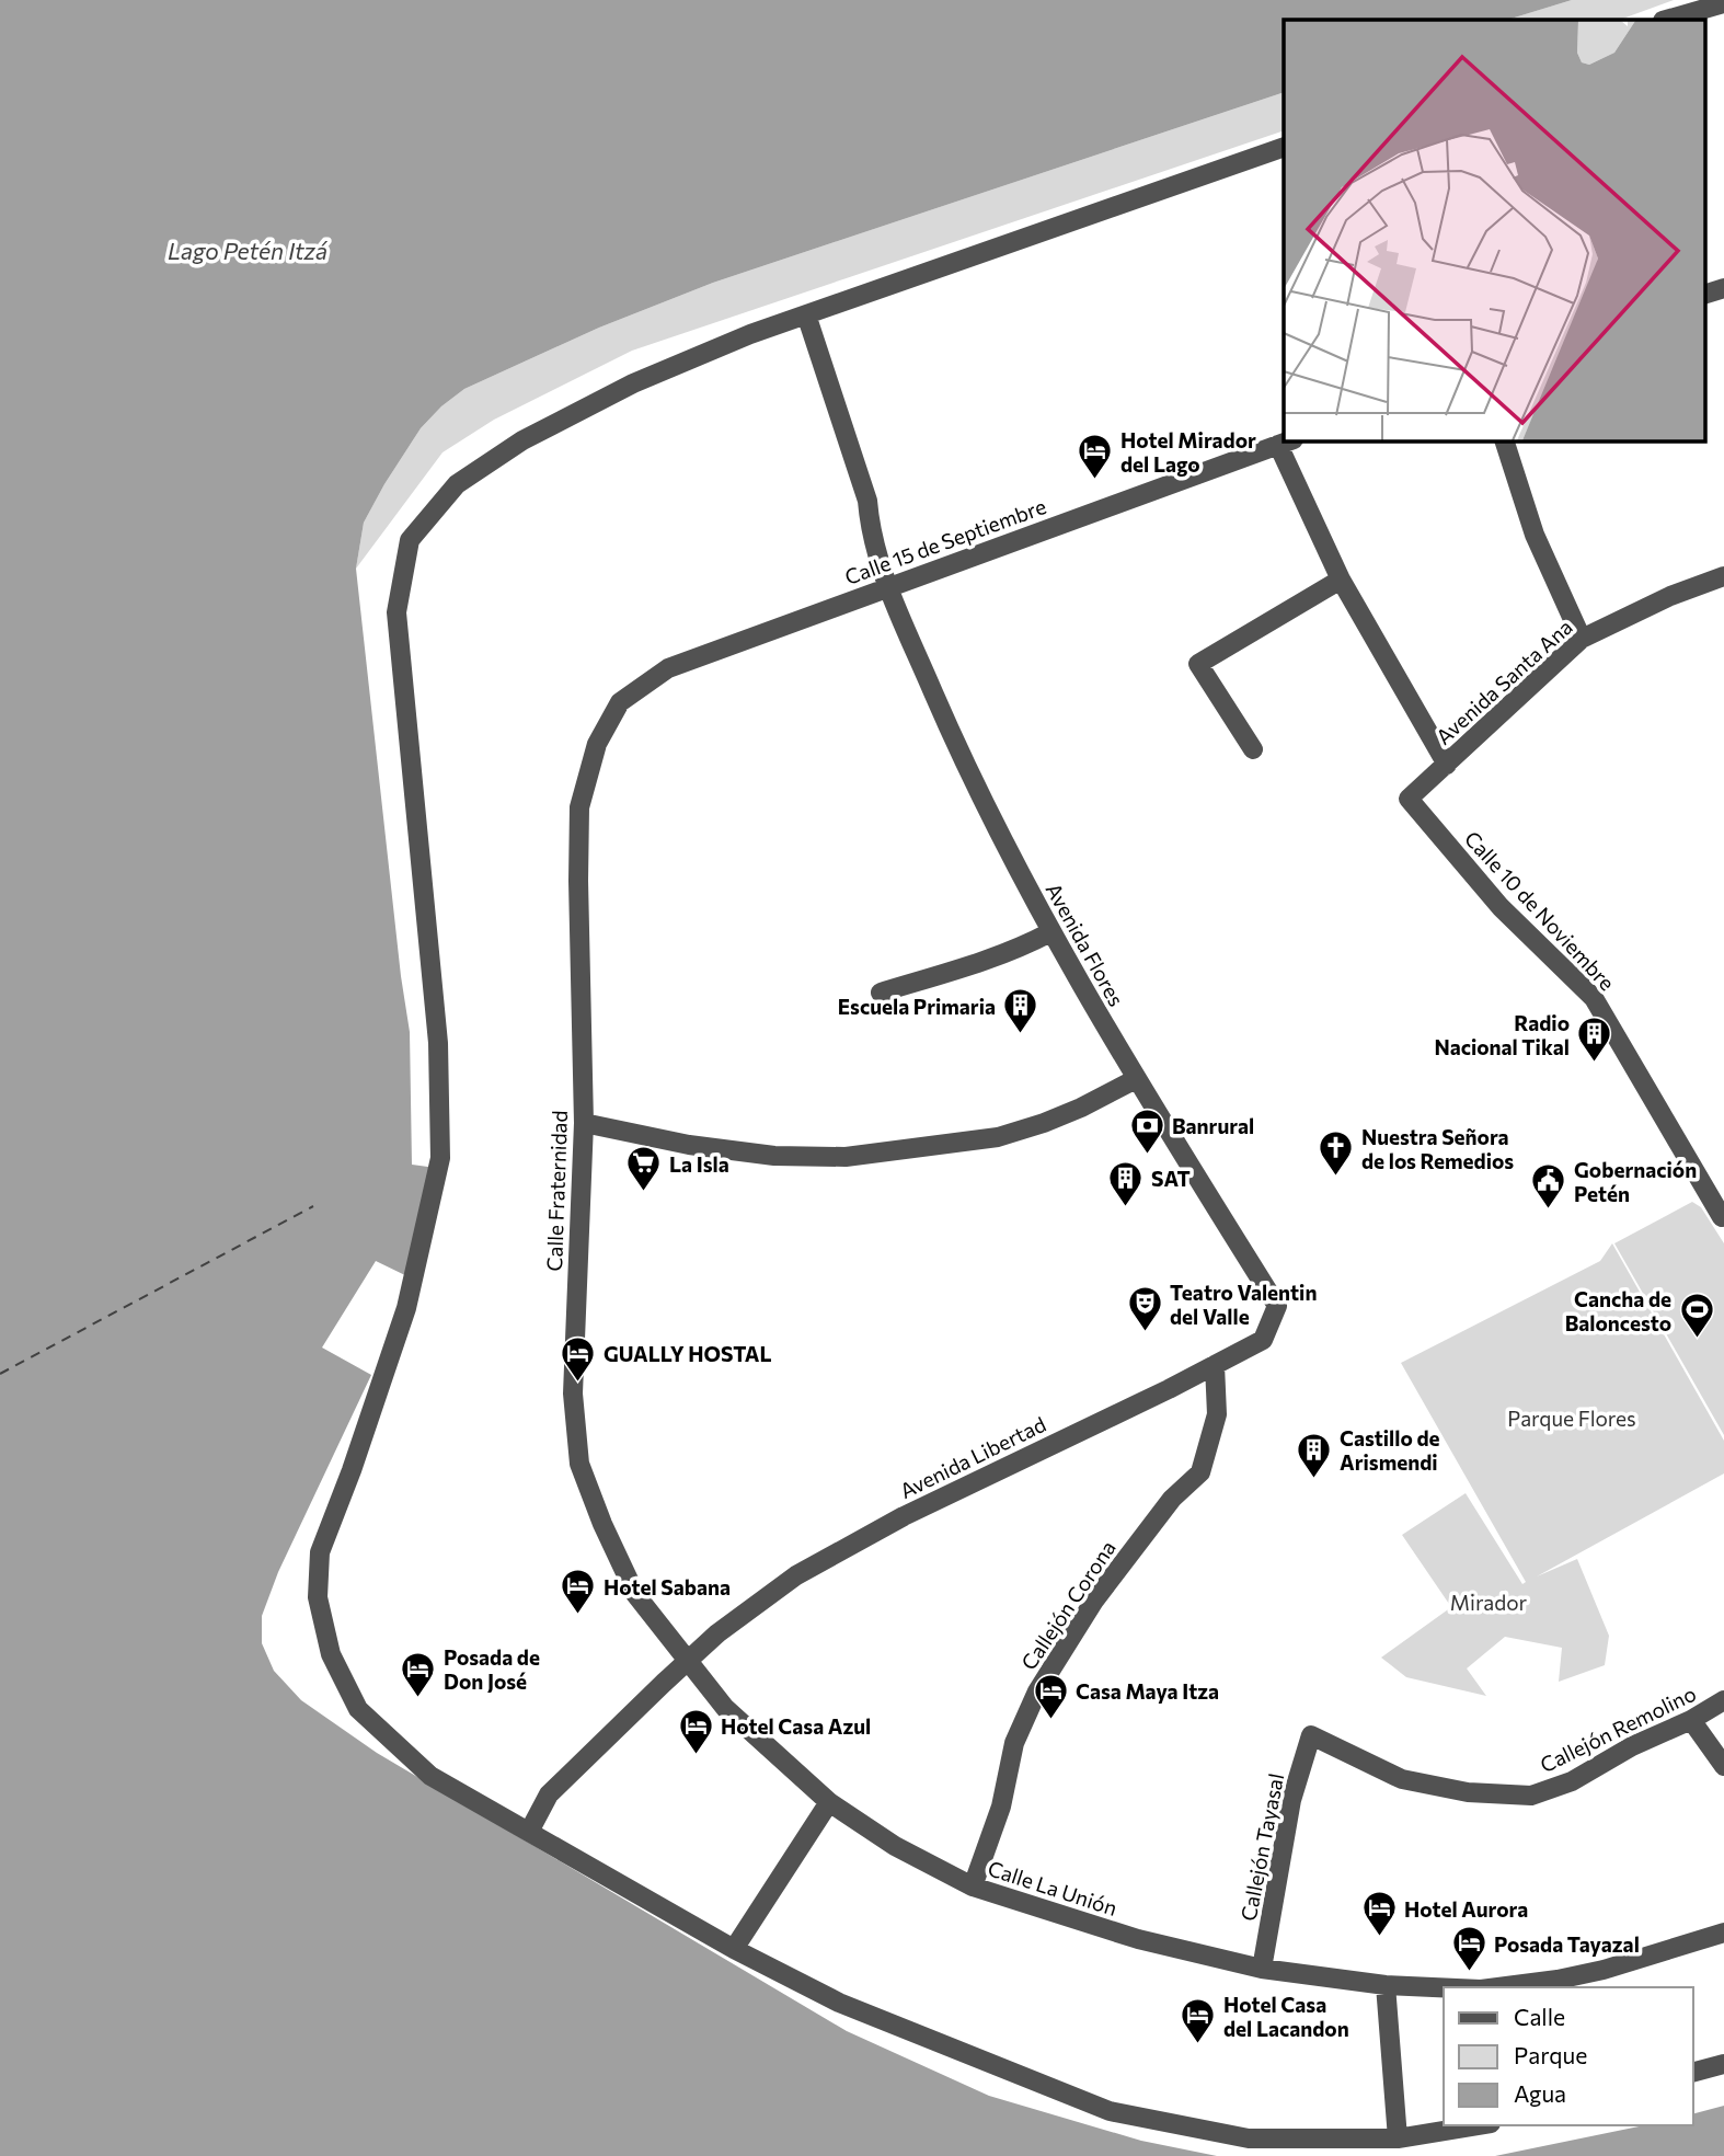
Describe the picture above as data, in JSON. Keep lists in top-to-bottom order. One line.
{"streets":{"street":["Calle 15 de Septiembre","Avenida Santa Ana","Calle 10 de Noviembre","Avenida Flores","Calle Fraternidad","Avenida Libertad","Callejón Corona","Callejón Remolino","Callejón Tayasal","Calle La Unión"]},"crossings":[["Calle 15 de Septiembre","Avenida Flores"],["Calle 15 de Septiembre","Calle Fraternidad"],["Avenida Santa Ana","Calle 10 de Noviembre"],["Avenida Flores","Avenida Libertad"],["Calle Fraternidad","Avenida Libertad"],["Calle Fraternidad","Calle La Unión"],["Avenida Libertad","Callejón Corona"],["Avenida Libertad","Calle La Unión"],["Callejón Corona","Calle La Unión"],["Callejón Remolino","Callejón Tayasal"],["Callejón Tayasal","Calle La Unión"]],"water":["Lago Petén Itzá"],"parks":["Parque Flores","Mirador"],"places":{"hotel":["Hotel Mirador del Lago","GUALLY HOSTAL","Hotel Sabana","Posada de Don José","Casa Maya Itza","Hotel Casa Azul","Hotel Aurora","Posada Tayazal","Hotel Casa del Lacandon"],"building":["Escuela Primaria","Radio Nacional Tikal","SAT","Castillo de Arismendi"],"bank":["Banrural"],"church":["Nuestra Señora de los Remedios"],"supermarket":["La Isla"],"public building":["Gobernación Petén"],"theatre":["Teatro Valentin del Valle"],"sports":["Cancha de Baloncesto"]},"legend":["Calle","Parque","Agua"]}
